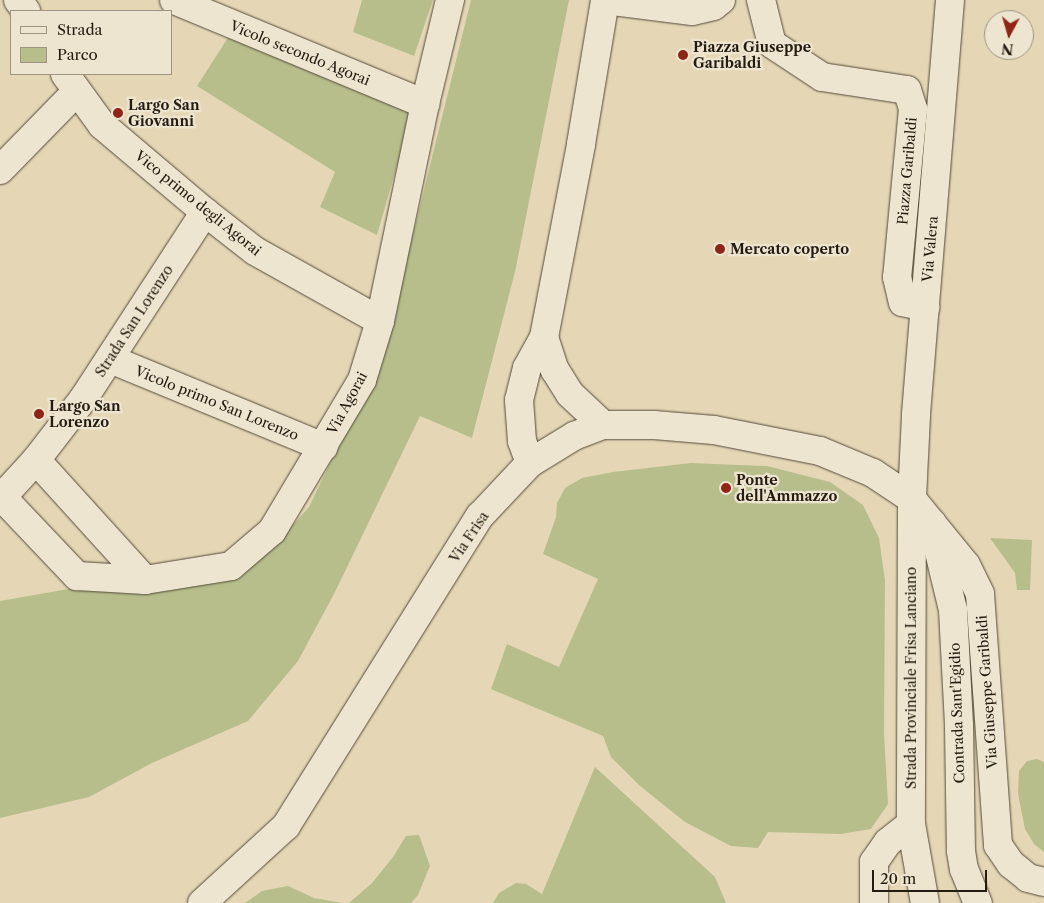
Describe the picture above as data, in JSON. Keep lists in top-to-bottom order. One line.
{"streets":{"street":["Vicolo secondo Agorai","Piazza Garibaldi","Vico primo degli Agorai","Via Valera","Strada San Lorenzo","Vicolo primo San Lorenzo","Via Agorai","Via Frisa","Strada Provinciale Frisa Lanciano","Via Giuseppe Garibaldi","Contrada Sant'Egidio"]},"crossings":[["Vicolo secondo Agorai","Via Agorai"],["Piazza Garibaldi","Via Valera"],["Vico primo degli Agorai","Strada San Lorenzo"],["Vico primo degli Agorai","Via Agorai"],["Via Valera","Via Frisa"],["Via Valera","Strada Provinciale Frisa Lanciano"],["Via Valera","Via Giuseppe Garibaldi"],["Strada San Lorenzo","Vicolo primo San Lorenzo"],["Strada San Lorenzo","Via Agorai"],["Vicolo primo San Lorenzo","Via Agorai"],["Via Frisa","Strada Provinciale Frisa Lanciano"],["Via Frisa","Via Giuseppe Garibaldi"],["Strada Provinciale Frisa Lanciano","Via Giuseppe Garibaldi"],["Via Giuseppe Garibaldi","Contrada Sant'Egidio"]],"places":["Piazza Giuseppe Garibaldi","Largo San Giovanni","Mercato coperto","Largo San Lorenzo","Ponte dell'Ammazzo"],"legend":["Strada","Parco"],"scale_bar":"20 m","north":"bottom"}
